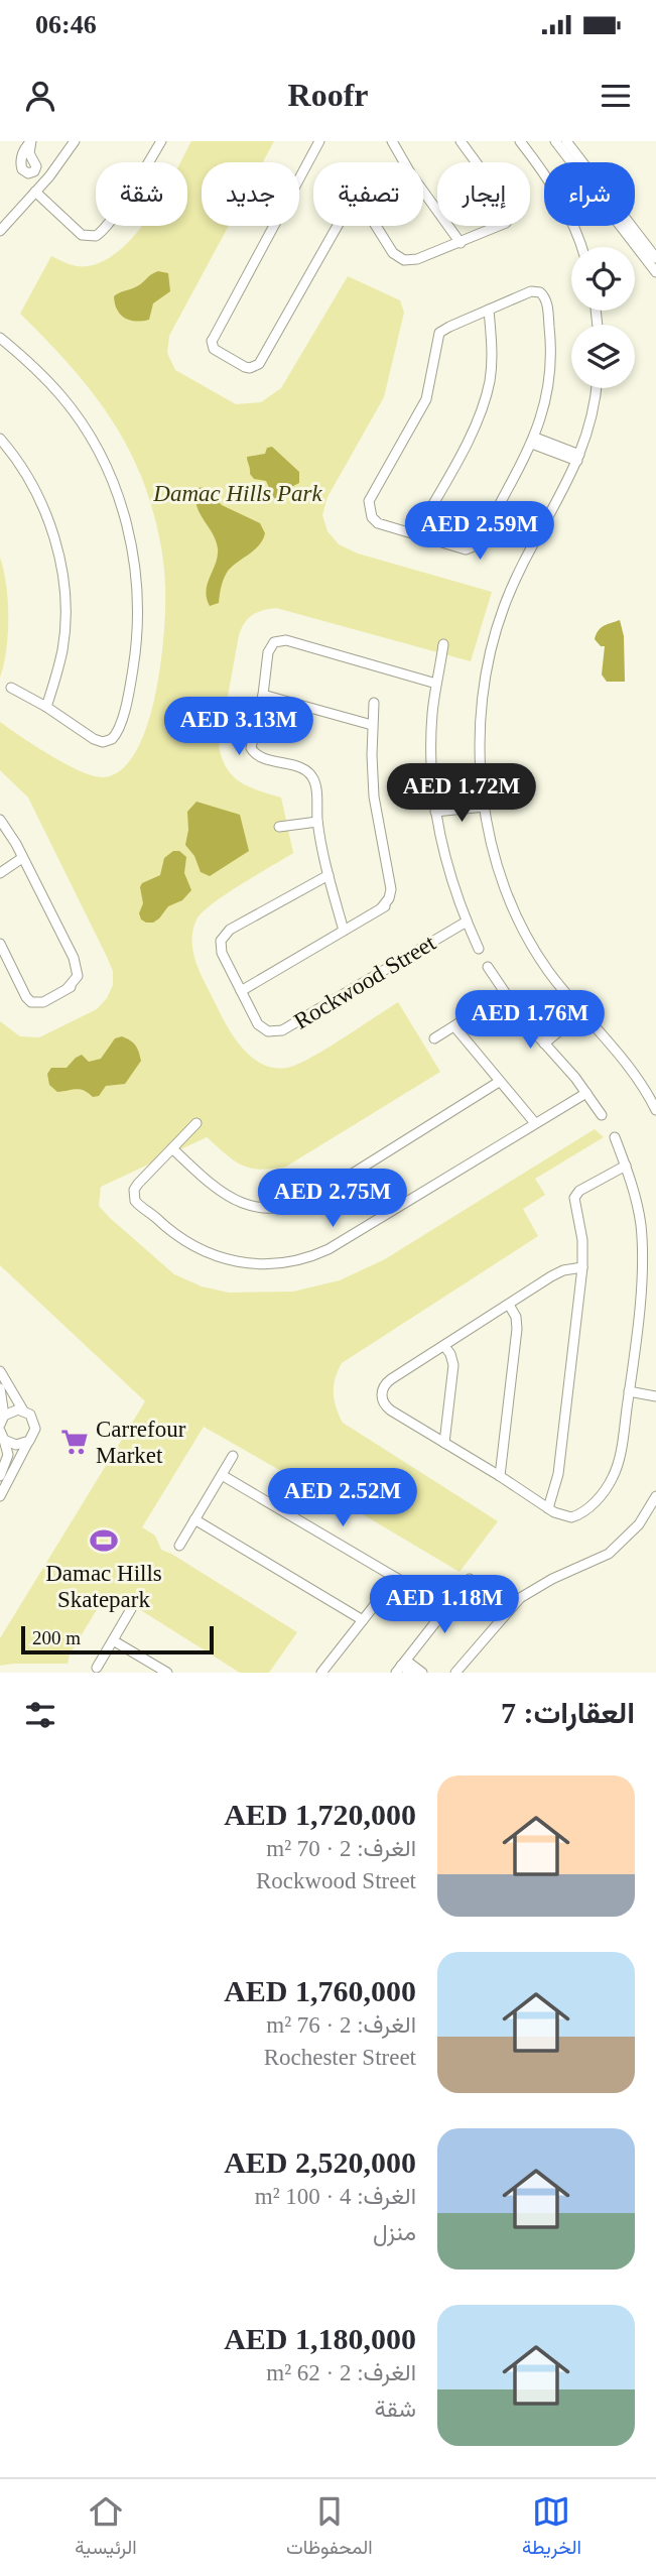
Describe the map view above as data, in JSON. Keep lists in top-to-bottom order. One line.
{"streets":{"street":["Rockwood Street"]},"parks":["Damac Hills Park"],"places":{"supermarket":["Carrefour Market"],"sports":["Damac Hills Skatepark"]},"scale_bar":"200 m","page":{"status":"06:46","header":"Roofr","chip":["شراء","إيجار","تصفية","جديد","شقة"],"price":["AED 2.59M","AED 3.13M","AED 1.72M","AED 1.76M","AED 2.75M","AED 2.52M","AED 1.18M"],"scale":"200 m","heading":"العقارات: 7","list":[{"name":"AED 1,720,000","note":"الغرف: 2 · 70 m² · Rockwood Street"},{"name":"AED 1,760,000","note":"الغرف: 2 · 76 m² · Rochester Street"},{"name":"AED 2,520,000","note":"الغرف: 4 · 100 m² · منزل"},{"name":"AED 1,180,000","note":"الغرف: 2 · 62 m² · شقة"}],"tabs":["الخريطة","المحفوظات","الرئيسية"]}}
